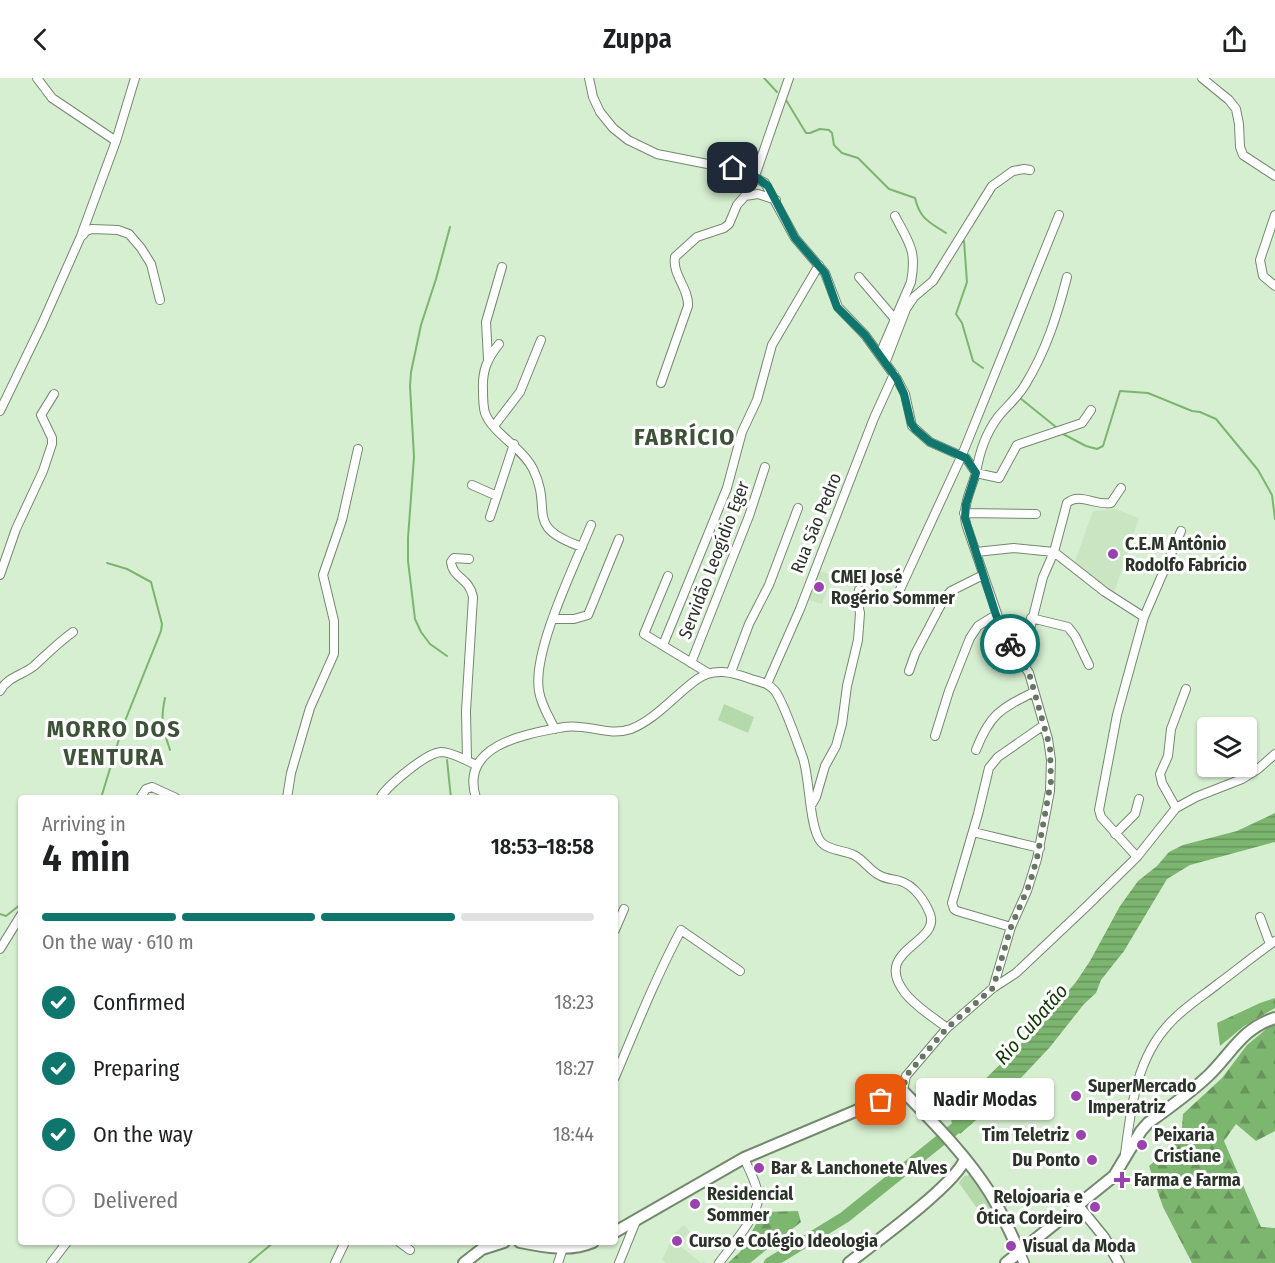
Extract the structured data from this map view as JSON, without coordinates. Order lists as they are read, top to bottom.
{
  "streets": {
    "street": ["Rua São Pedro", "Servidão Leogídio Eger"]
  },
  "districts": ["FABRÍCIO", "MORRO DOS VENTURA"],
  "water": ["Rio Cubatão"],
  "places": {
    "other": [
      "C.E.M Antônio Rodolfo Fabrício",
      "CMEI José Rogério Sommer",
      "SuperMercado Imperatriz",
      "Nadir Modas",
      "Tim Teletriz",
      "Peixaria Cristiane",
      "Du Ponto",
      "Bar & Lanchonete Alves",
      "Residencial Sommer",
      "Relojoaria e Ótica Cordeiro",
      "Curso e Colégio Ideologia",
      "Visual da Moda"
    ],
    "health": ["Farma e Farma"]
  },
  "page": {
    "header": "Zuppa",
    "heading": ["4 min", "Arriving in", "18:53–18:58"],
    "bar": "On the way · 610 m",
    "list": [
      ["Confirmed", "18:23"],
      ["Preparing", "18:27"],
      ["On the way", "18:44"],
      "Delivered"
    ],
    "bubble": "Nadir Modas"
  }
}
